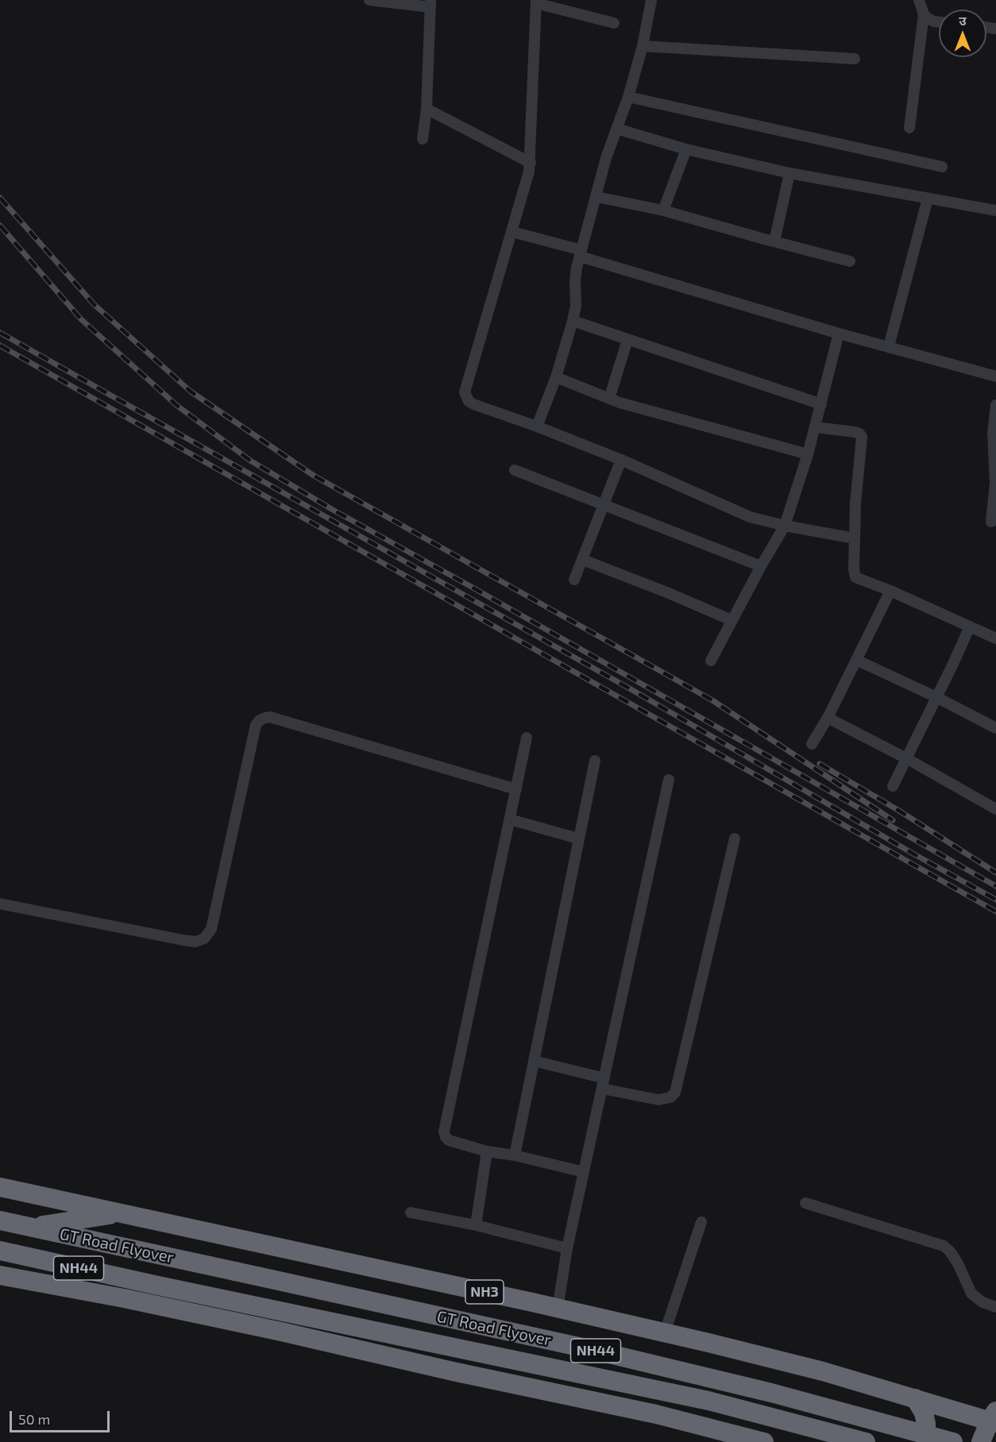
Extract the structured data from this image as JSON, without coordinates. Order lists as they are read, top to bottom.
{
  "streets": {
    "highway": ["GT Road Flyover", "NH44", "NH3"]
  },
  "crossings": [
    ["GT Road Flyover", "NH44"]
  ],
  "scale_bar": "50 m",
  "north": "top"
}
